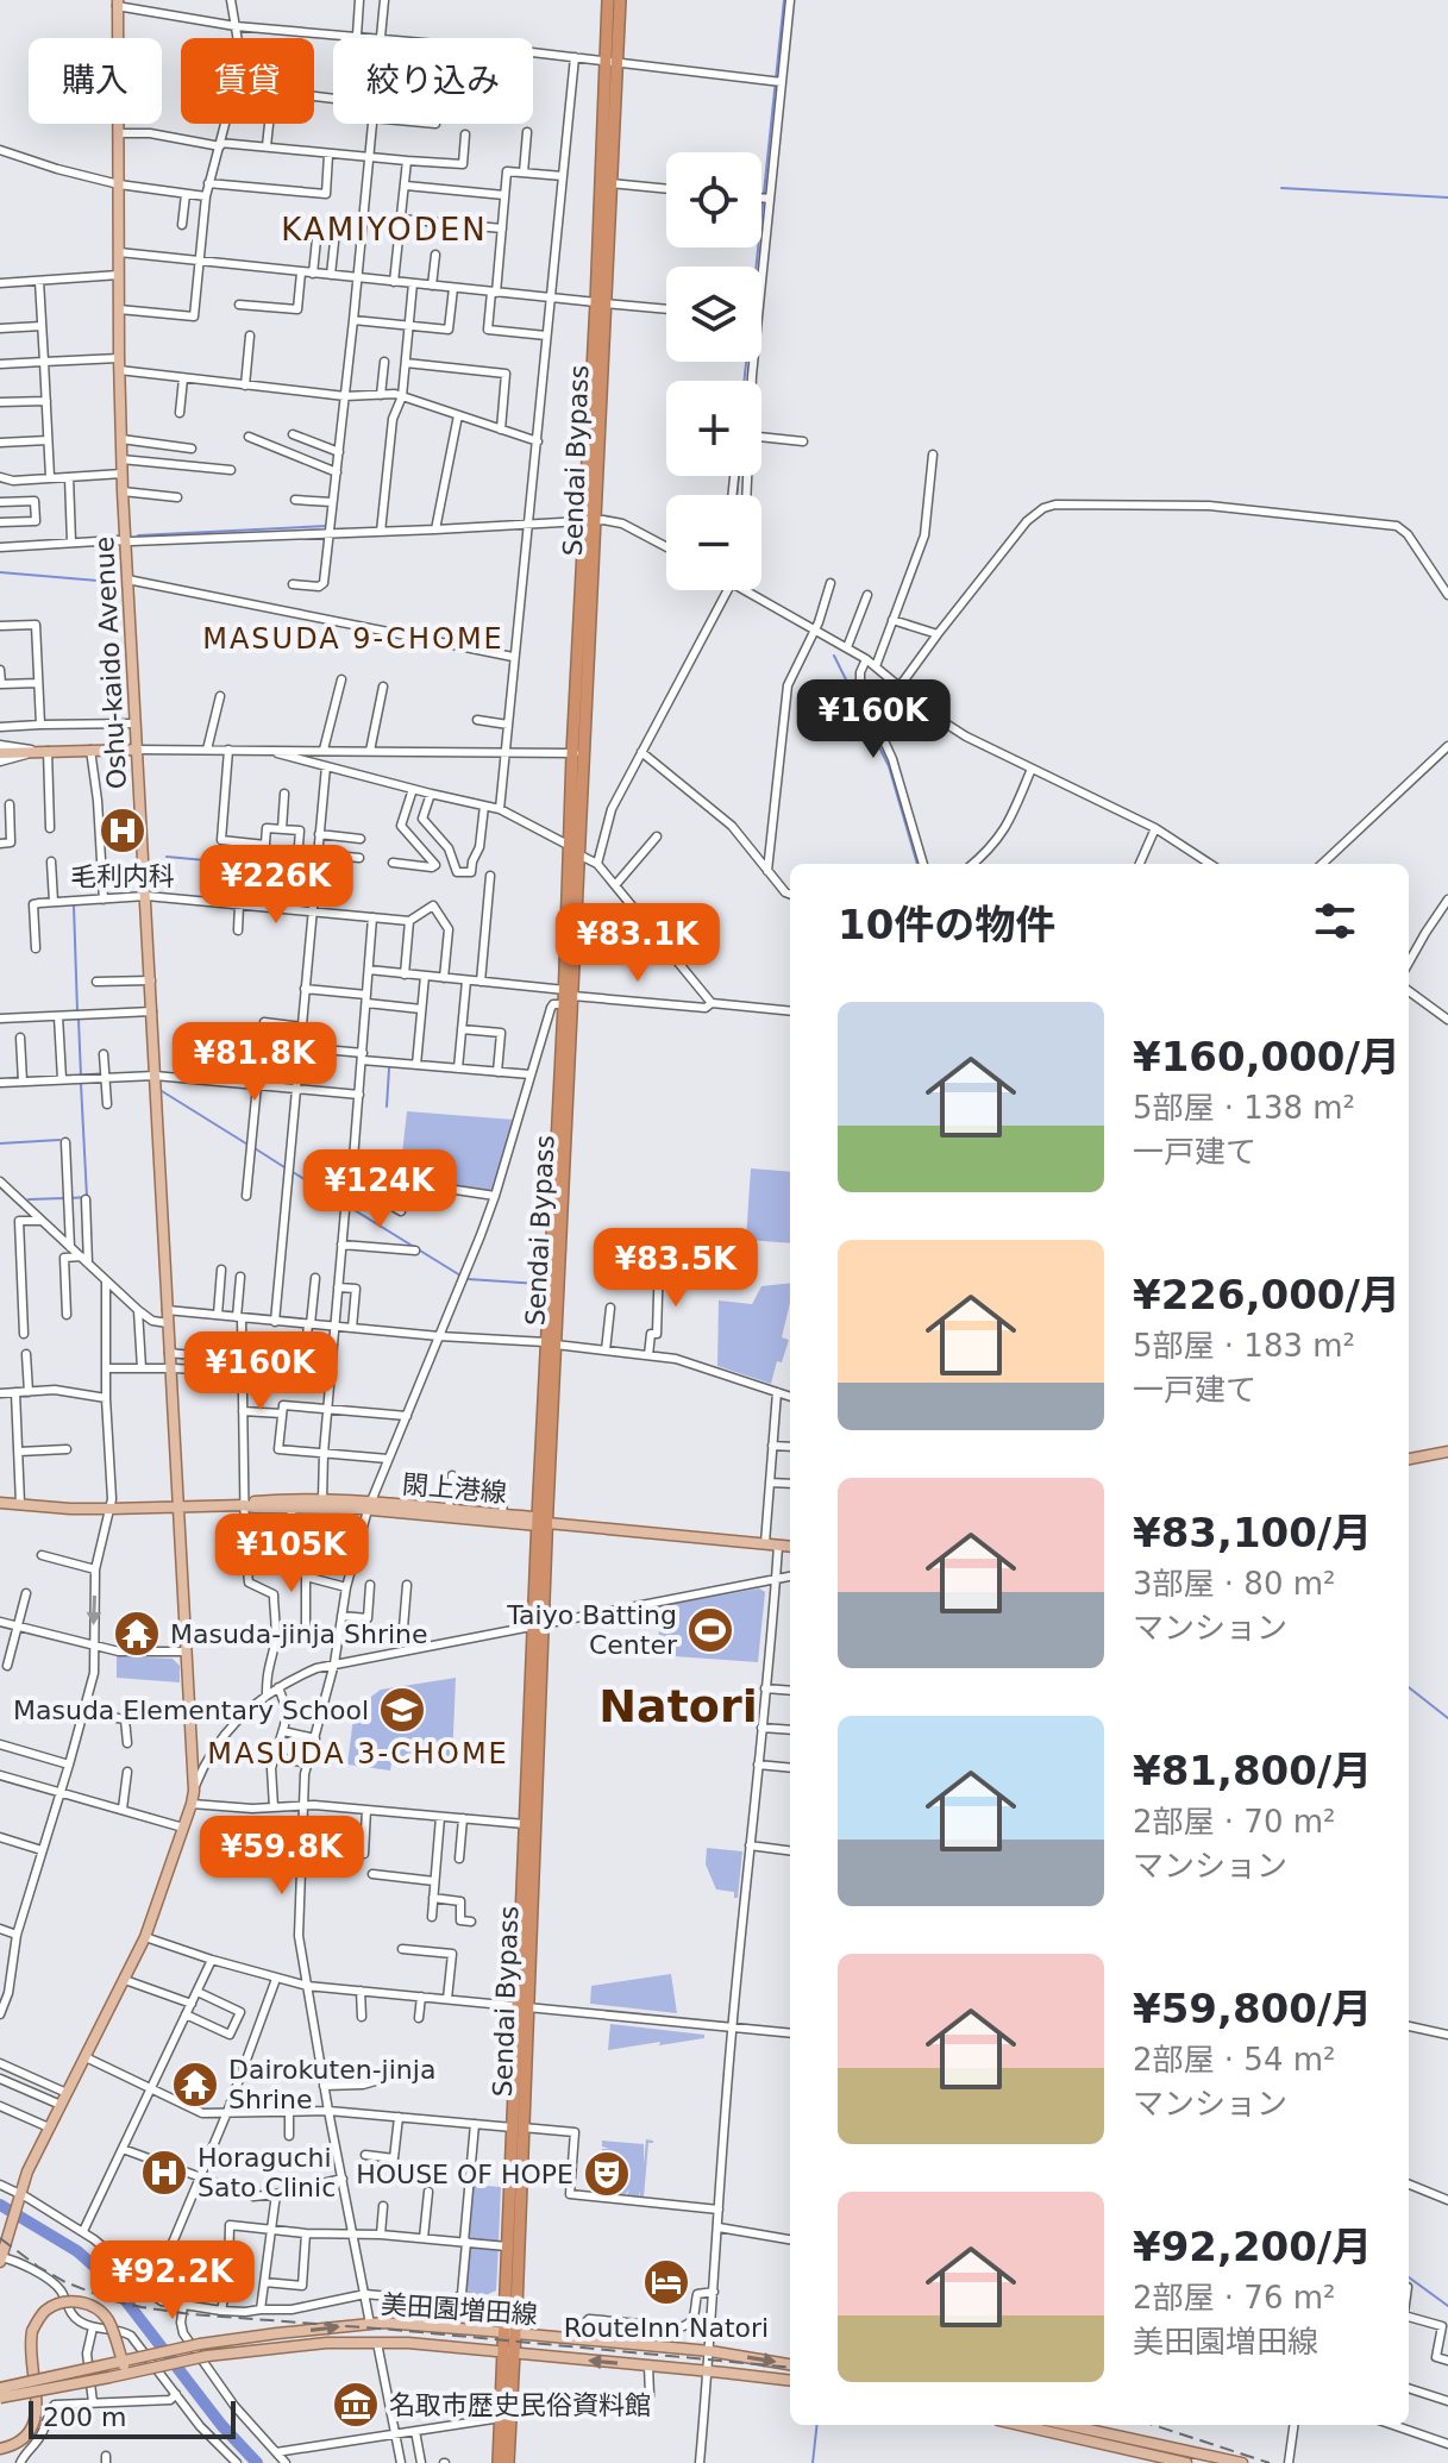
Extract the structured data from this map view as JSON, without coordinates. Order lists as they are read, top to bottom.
{
  "streets": {
    "highway": ["Sendai Bypass"],
    "main road": ["Oshu-kaido Avenue", "閖上港線", "美田園増田線"]
  },
  "crossings": [
    ["Sendai Bypass", "閖上港線"],
    ["Sendai Bypass", "美田園増田線"],
    ["Oshu-kaido Avenue", "閖上港線"]
  ],
  "districts": [
    "KAMIYODEN",
    "MASUDA 9-CHOME",
    "Natori",
    "MASUDA 3-CHOME"
  ],
  "places": {
    "hospital": ["毛利内科", "Horaguchi Sato Clinic"],
    "sports": ["Taiyo Batting Center"],
    "temple": ["Masuda-jinja Shrine", "Dairokuten-jinja Shrine"],
    "school or university": ["Masuda Elementary School"],
    "theatre": ["HOUSE OF HOPE"],
    "hotel": ["RouteInn Natori"],
    "museum": ["名取市歴史民俗資料館"]
  },
  "scale_bar": "200 m",
  "page": {
    "chip": ["購入", "賃貸", "絞り込み"],
    "map_buttons": ["+", "−"],
    "price": [
      "¥160K",
      "¥226K",
      "¥83.1K",
      "¥81.8K",
      "¥124K",
      "¥83.5K",
      "¥160K",
      "¥105K",
      "¥59.8K",
      "¥92.2K"
    ],
    "heading": "10件の物件",
    "list": [
      {
        "name": "¥160,000/月",
        "note": "5部屋 · 138 m² · 一戸建て"
      },
      {
        "name": "¥226,000/月",
        "note": "5部屋 · 183 m² · 一戸建て"
      },
      {
        "name": "¥83,100/月",
        "note": "3部屋 · 80 m² · マンション"
      },
      {
        "name": "¥81,800/月",
        "note": "2部屋 · 70 m² · マンション"
      },
      {
        "name": "¥59,800/月",
        "note": "2部屋 · 54 m² · マンション"
      },
      {
        "name": "¥92,200/月",
        "note": "2部屋 · 76 m² · 美田園増田線"
      }
    ],
    "scale": "200 m"
  }
}
